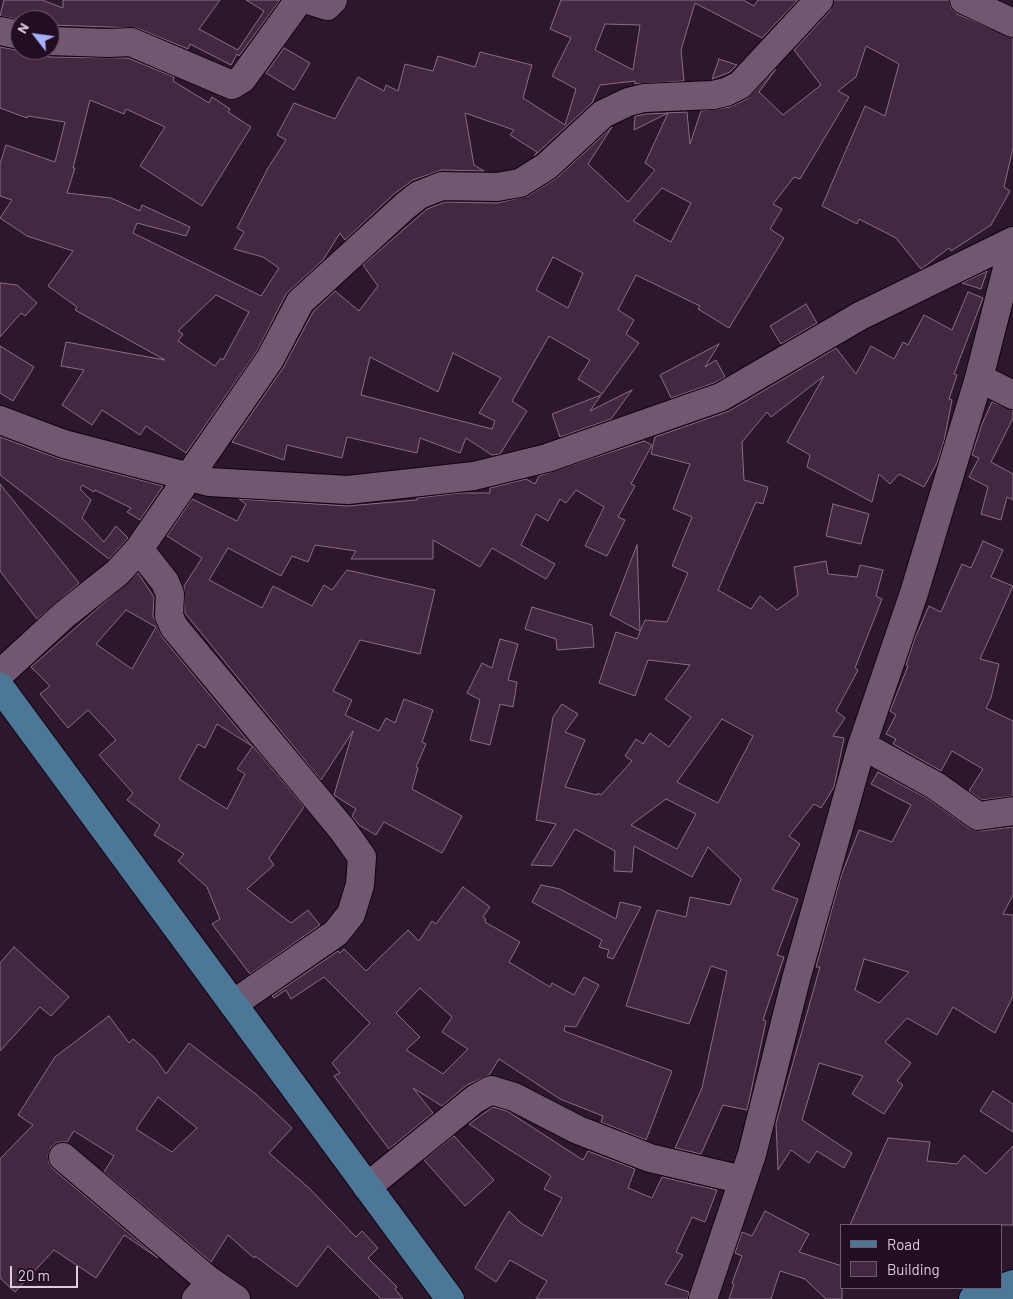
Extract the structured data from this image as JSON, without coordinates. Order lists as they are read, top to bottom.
{
  "legend": ["Road", "Building"],
  "scale_bar": "20 m",
  "north": "top left"
}
